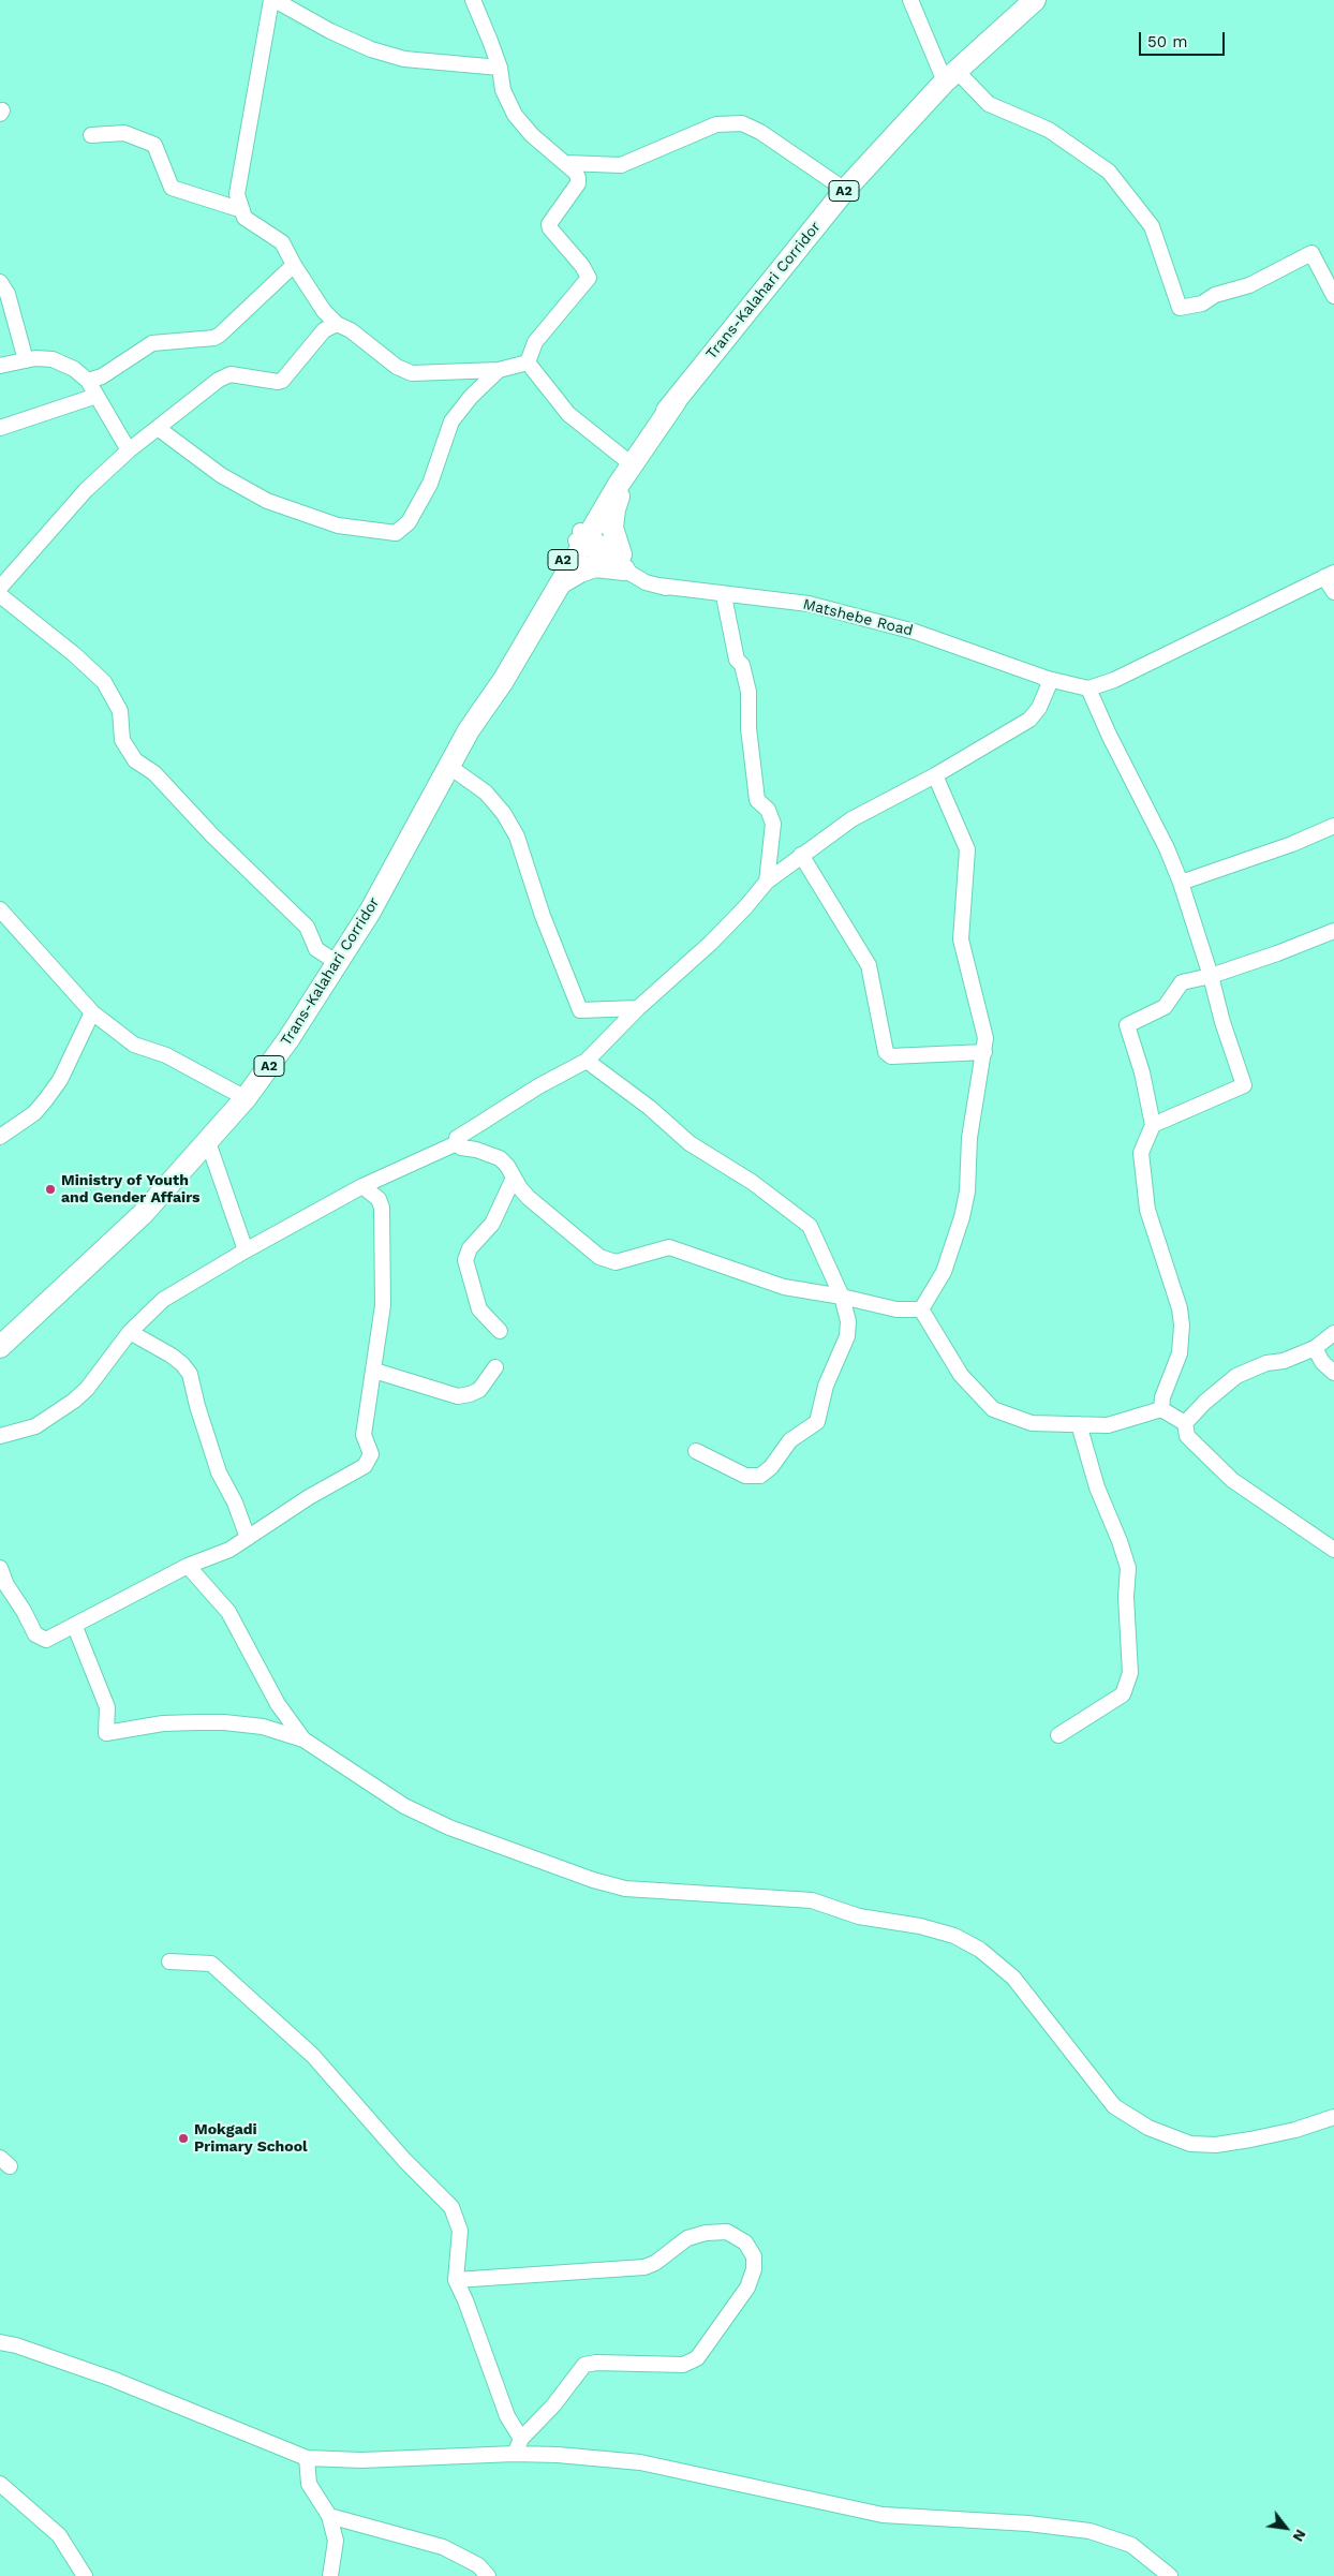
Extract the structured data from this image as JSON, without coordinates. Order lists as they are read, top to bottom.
{
  "streets": {
    "highway": ["A2", "Trans-Kalahari Corridor"],
    "street": ["Matshebe Road"]
  },
  "places": ["Ministry of Youth and Gender Affairs", "Mokgadi Primary School"],
  "scale_bar": "50 m",
  "north": "bottom right"
}
